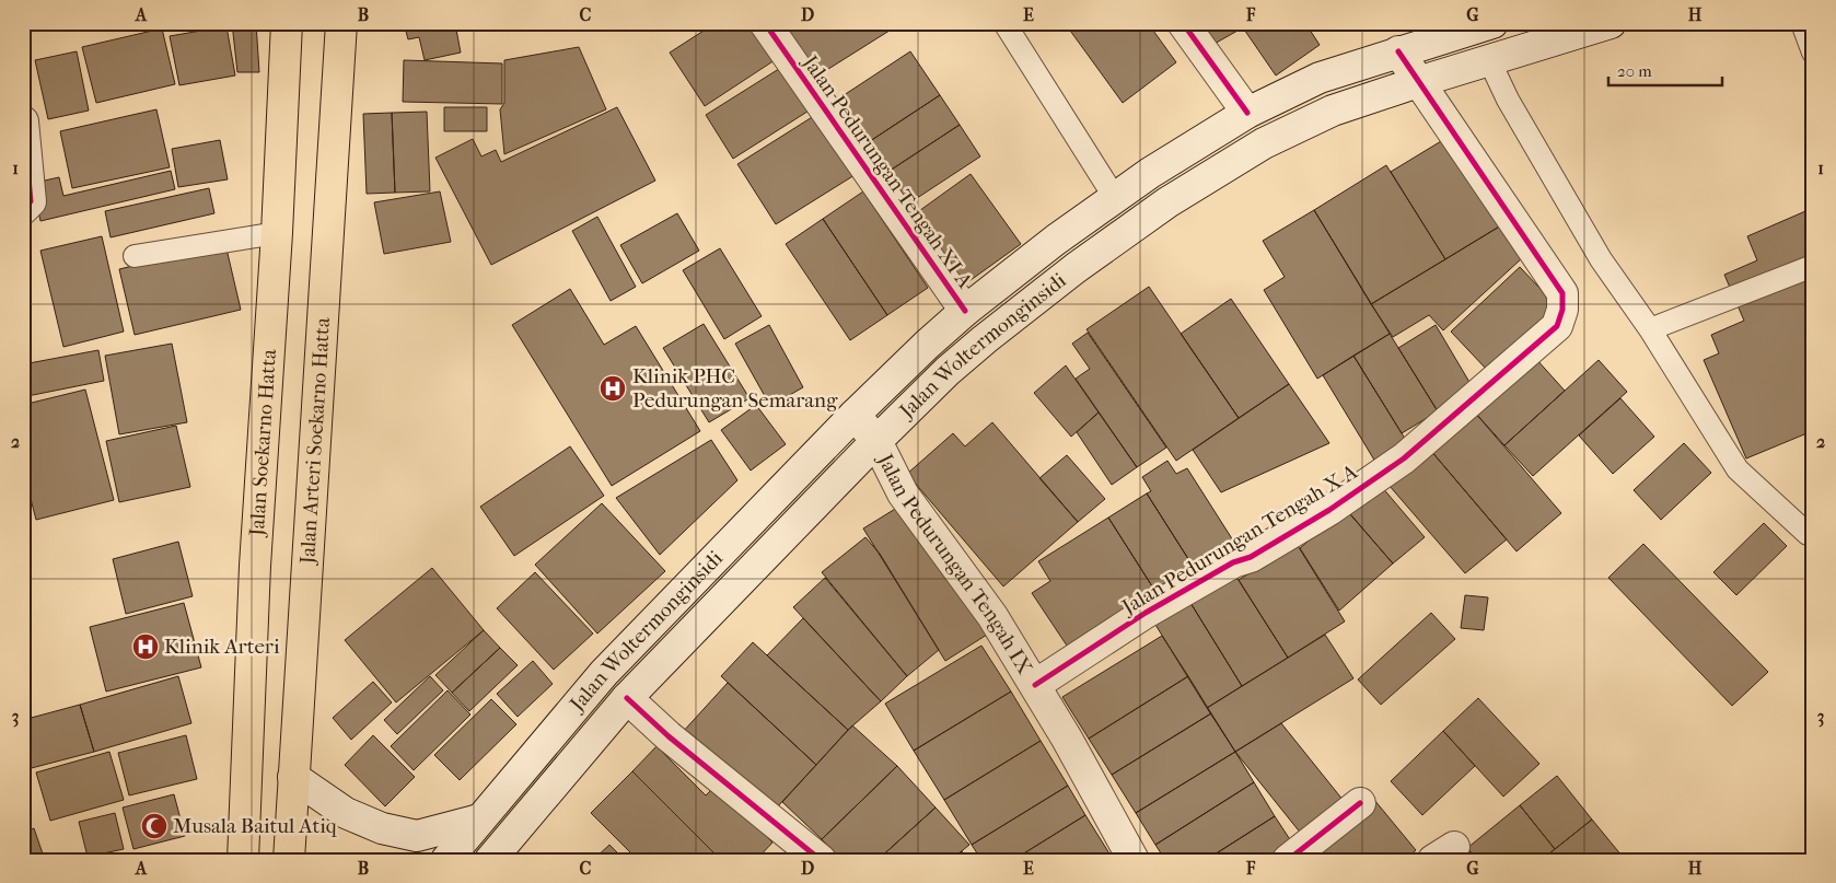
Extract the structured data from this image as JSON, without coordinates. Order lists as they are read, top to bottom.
{
  "streets": {
    "main road": [
      "Jalan Pedurungan Tengah XI A",
      "Jalan Woltermonginsidi",
      "Jalan Soekarno Hatta",
      "Jalan Arteri Soekarno Hatta",
      "Jalan Pedurungan Tengah X A",
      "Jalan Pedurungan Tengah IX"
    ]
  },
  "crossings": [
    ["Jalan Pedurungan Tengah XI A", "Jalan Woltermonginsidi"],
    ["Jalan Woltermonginsidi", "Jalan Pedurungan Tengah X A"],
    ["Jalan Woltermonginsidi", "Jalan Pedurungan Tengah IX"],
    ["Jalan Pedurungan Tengah X A", "Jalan Pedurungan Tengah IX"]
  ],
  "places": {
    "hospital": ["Klinik PHC Pedurungan Semarang", "Klinik Arteri"],
    "mosque": ["Musala Baitul Atiq"]
  },
  "scale_bar": "20 m",
  "grid": {
    "columns": [
      "A",
      "B",
      "C",
      "D",
      "E",
      "F",
      "G",
      "H"
    ],
    "rows": ["1", "2", "3"]
  }
}
